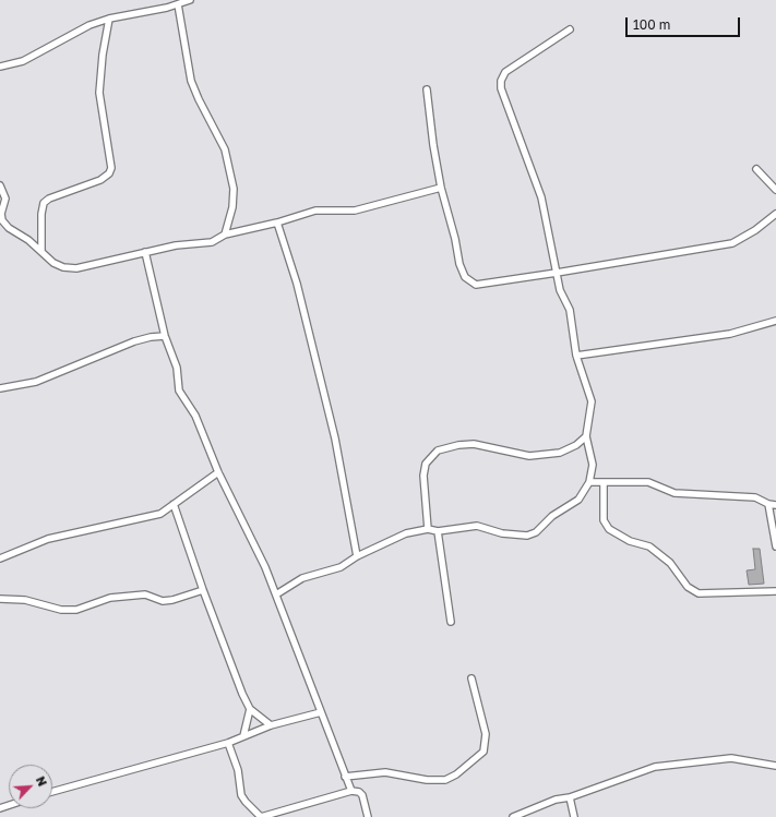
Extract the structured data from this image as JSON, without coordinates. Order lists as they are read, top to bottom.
{
  "scale_bar": "100 m",
  "north": "top right"
}
